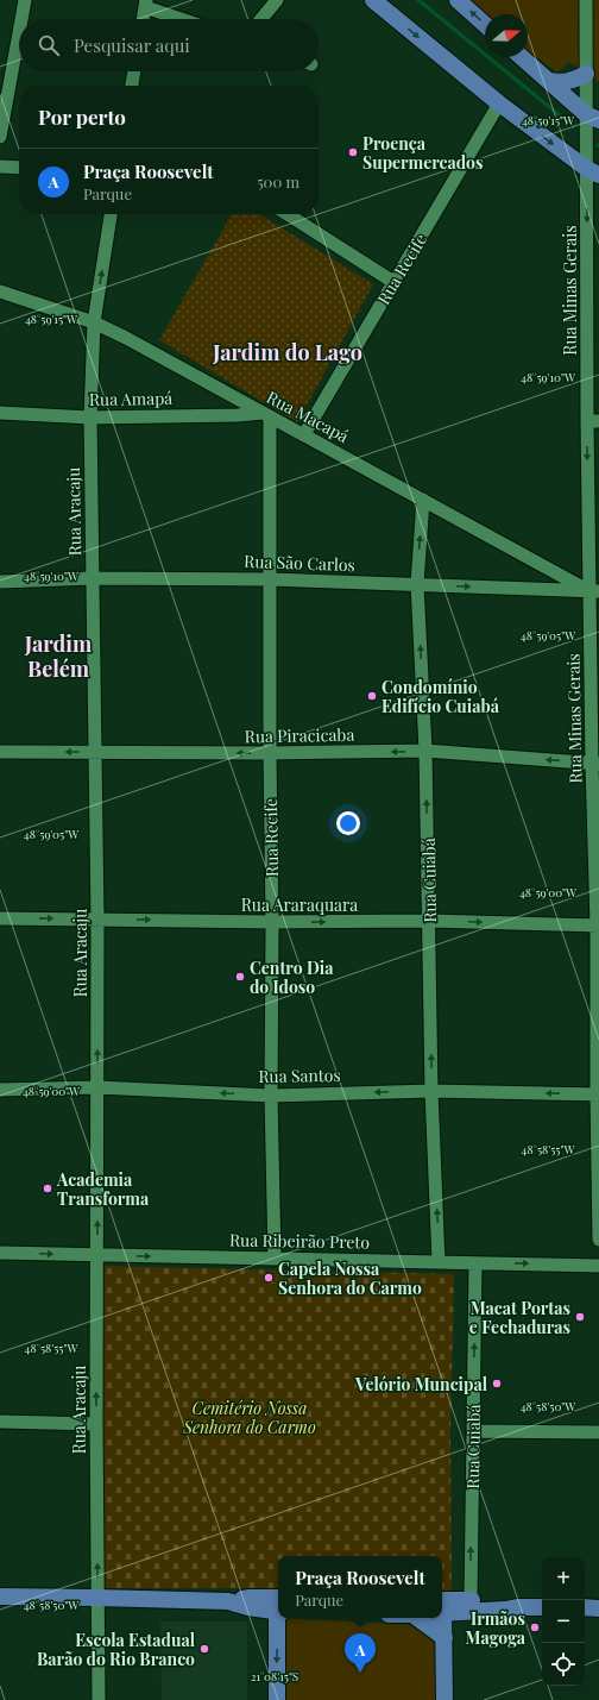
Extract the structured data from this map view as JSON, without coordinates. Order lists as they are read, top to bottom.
{
  "streets": {
    "street": [
      "Rua Recife",
      "Rua Minas Gerais",
      "Rua Amapá",
      "Rua Macapá",
      "Rua Aracaju",
      "Rua São Carlos",
      "Rua Piracicaba",
      "Rua Cuiabá",
      "Rua Araraquara",
      "Rua Santos",
      "Rua Ribeirão Preto"
    ]
  },
  "crossings": [
    ["Rua Recife", "Rua Amapá"],
    ["Rua Recife", "Rua Macapá"],
    ["Rua Recife", "Rua São Carlos"],
    ["Rua Recife", "Rua Piracicaba"],
    ["Rua Recife", "Rua Araraquara"],
    ["Rua Recife", "Rua Santos"],
    ["Rua Recife", "Rua Ribeirão Preto"],
    ["Rua Minas Gerais", "Rua Macapá"],
    ["Rua Minas Gerais", "Rua São Carlos"],
    ["Rua Minas Gerais", "Rua Piracicaba"],
    ["Rua Minas Gerais", "Rua Araraquara"],
    ["Rua Minas Gerais", "Rua Santos"],
    ["Rua Amapá", "Rua Macapá"],
    ["Rua Amapá", "Rua Aracaju"],
    ["Rua Macapá", "Rua Aracaju"],
    ["Rua Macapá", "Rua São Carlos"],
    ["Rua Macapá", "Rua Cuiabá"],
    ["Rua Aracaju", "Rua São Carlos"],
    ["Rua Aracaju", "Rua Piracicaba"],
    ["Rua Aracaju", "Rua Araraquara"],
    ["Rua Aracaju", "Rua Santos"],
    ["Rua Aracaju", "Rua Ribeirão Preto"],
    ["Rua São Carlos", "Rua Cuiabá"],
    ["Rua Piracicaba", "Rua Cuiabá"],
    ["Rua Cuiabá", "Rua Araraquara"],
    ["Rua Cuiabá", "Rua Santos"],
    ["Rua Cuiabá", "Rua Ribeirão Preto"]
  ],
  "one_way": [
    "Rua Aracaju",
    "Rua Piracicaba",
    "Rua Cuiabá",
    "Rua Araraquara",
    "Rua Santos",
    "Rua Ribeirão Preto"
  ],
  "districts": ["Jardim do Lago", "Jardim Belém"],
  "parks": ["Cemitério Nossa Senhora do Carmo"],
  "places": [
    "Proença Supermercados",
    "Condomínio Edifício Cuiabá",
    "Centro Dia do Idoso",
    "Academia Transforma",
    "Capela Nossa Senhora do Carmo",
    "Macat Portas e Fechaduras",
    "Velório Muncipal",
    "Irmãos Magoga",
    "Escola Estadual Barão do Rio Branco"
  ],
  "north": "right",
  "page": {
    "search": "Pesquisar aqui",
    "heading": "Por perto",
    "list": [
      {
        "mark": "A",
        "name": "Praça Roosevelt",
        "note": "Parque",
        "value": "500 m"
      }
    ],
    "popup": ["Praça Roosevelt", "Parque"],
    "map_buttons": ["+", "−"],
    "pins": "A"
  },
  "coordinates": [
    "48°59'15\"W",
    "48°59'10\"W",
    "48°59'05\"W",
    "48°59'00\"W",
    "48°58'55\"W",
    "48°58'50\"W",
    "21°08'15\"S"
  ]
}
